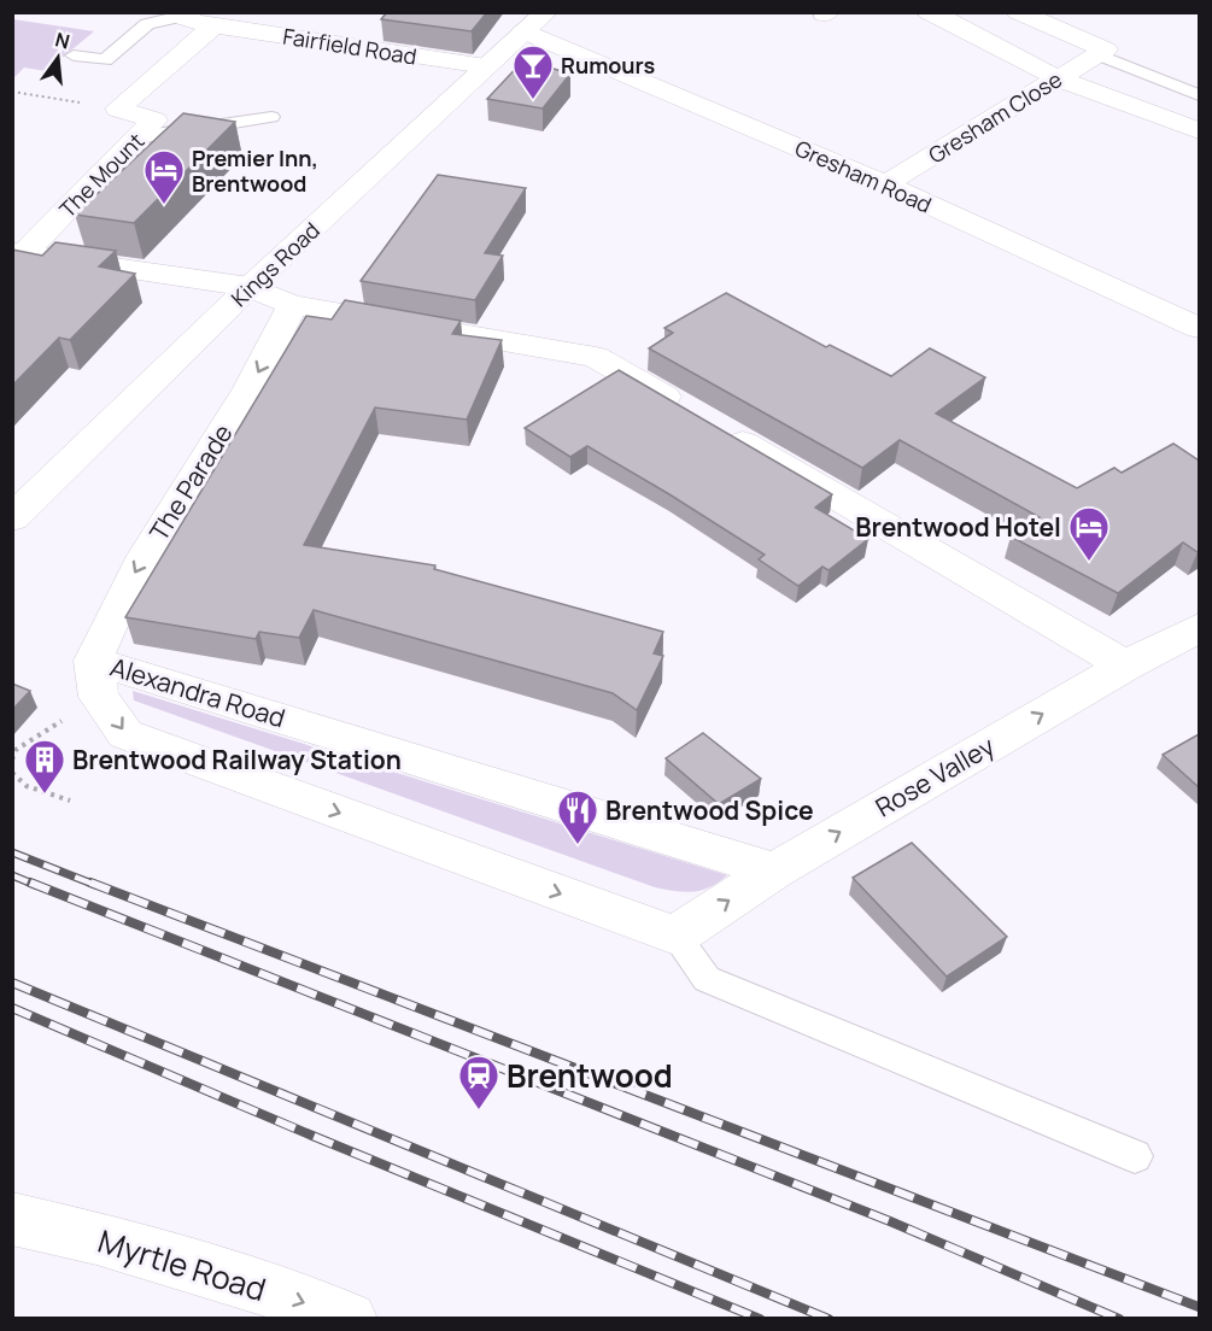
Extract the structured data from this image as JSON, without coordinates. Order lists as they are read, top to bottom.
{
  "streets": {
    "street": [
      "Fairfield Road",
      "Gresham Close",
      "The Mount",
      "Gresham Road",
      "Kings Road",
      "The Parade",
      "Alexandra Road",
      "Rose Valley",
      "Myrtle Road"
    ]
  },
  "crossings": [
    ["Fairfield Road", "The Mount"],
    ["Fairfield Road", "Kings Road"],
    ["Gresham Close", "Gresham Road"],
    ["Gresham Road", "Kings Road"],
    ["The Parade", "Alexandra Road"],
    ["Alexandra Road", "Rose Valley"]
  ],
  "one_way": ["The Parade", "Rose Valley", "Myrtle Road"],
  "places": {
    "bar": ["Rumours"],
    "hotel": ["Premier Inn, Brentwood", "Brentwood Hotel"],
    "building": ["Brentwood Railway Station"],
    "restaurant": ["Brentwood Spice"],
    "station": ["Brentwood"]
  },
  "north": "top"
}
